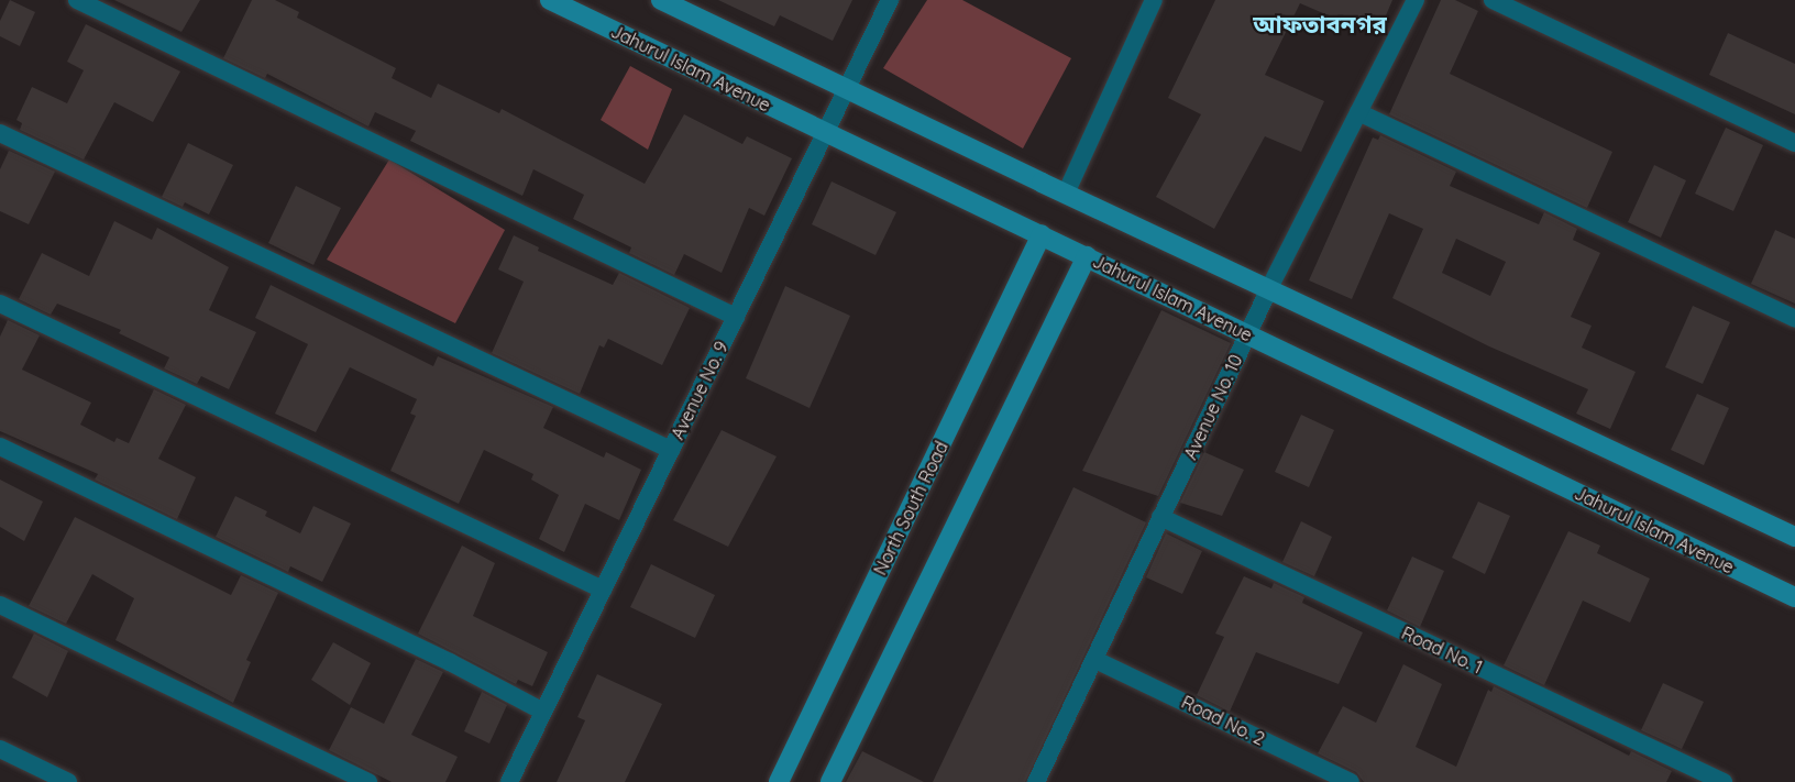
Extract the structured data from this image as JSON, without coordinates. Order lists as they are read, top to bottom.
{
  "streets": {
    "street": [
      "Jahurul Islam Avenue",
      "Avenue No. 9",
      "Avenue No. 10",
      "North South Road",
      "Road No. 1",
      "Road No. 2"
    ]
  },
  "crossings": [
    ["Jahurul Islam Avenue", "Avenue No. 9"],
    ["Jahurul Islam Avenue", "Avenue No. 10"],
    ["Jahurul Islam Avenue", "North South Road"],
    ["Avenue No. 10", "Road No. 1"],
    ["Avenue No. 10", "Road No. 2"]
  ],
  "districts": ["আফতাবনগর"]
}
